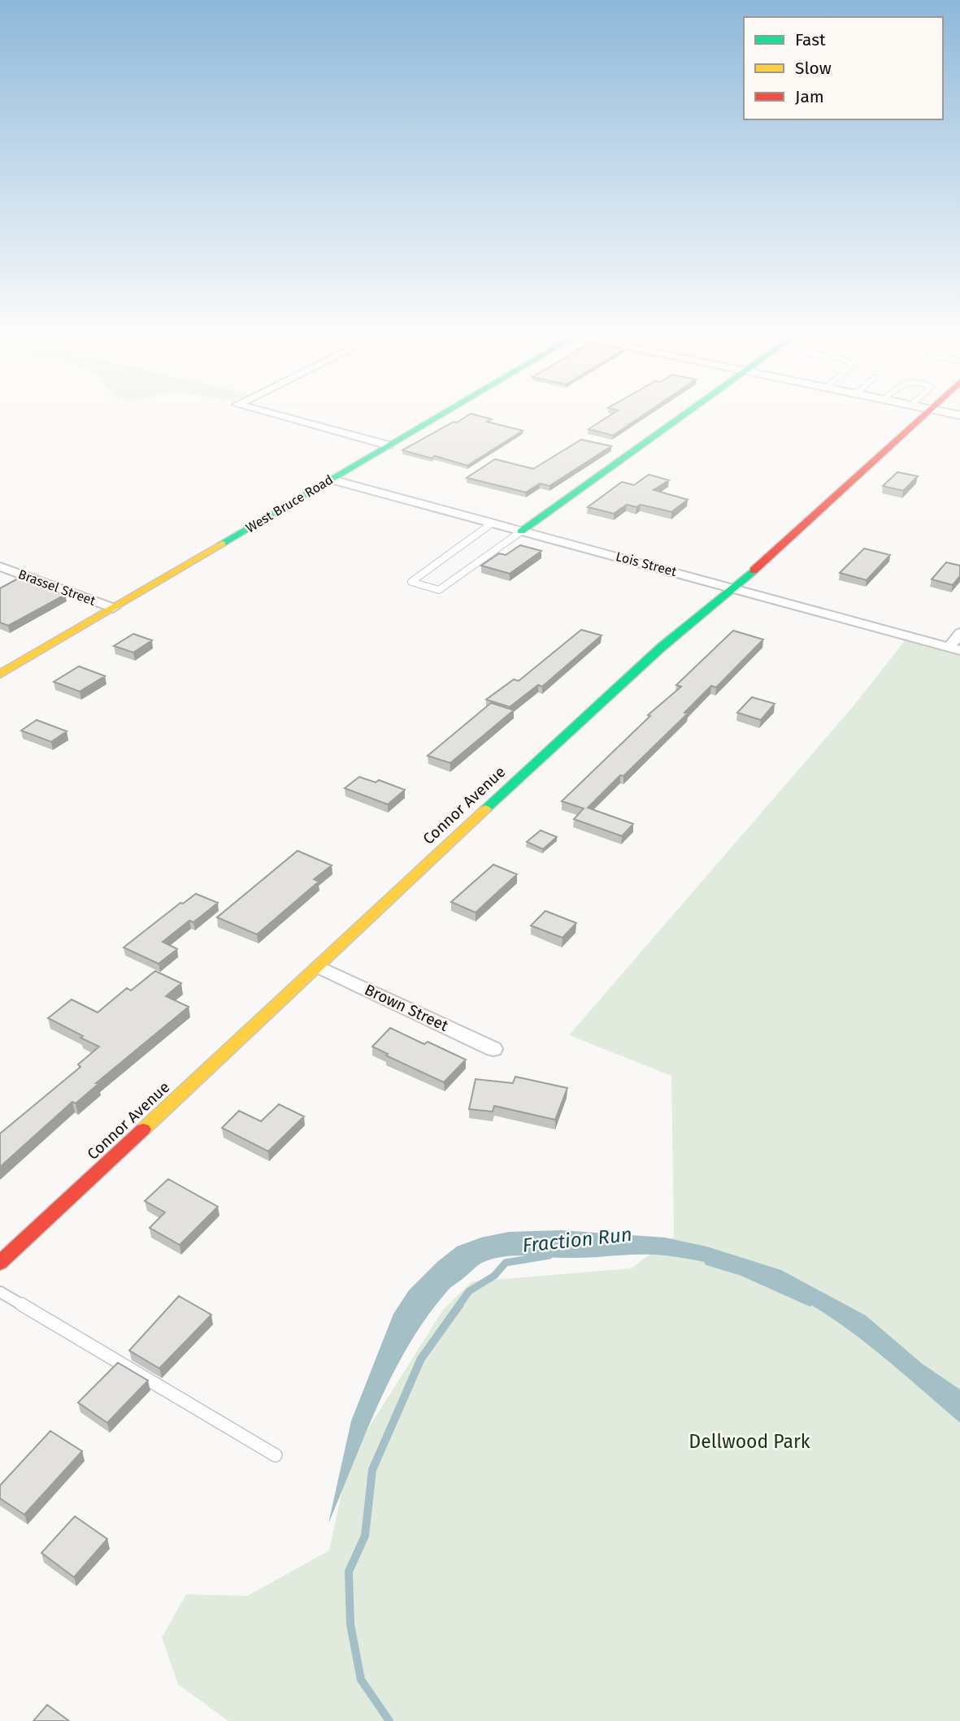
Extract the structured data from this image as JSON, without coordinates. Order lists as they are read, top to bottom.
{
  "streets": {
    "street": [
      "West Bruce Road",
      "Lois Street",
      "Brassel Street",
      "Connor Avenue",
      "Brown Street"
    ]
  },
  "crossings": [
    ["West Bruce Road", "Lois Street"],
    ["West Bruce Road", "Brassel Street"],
    ["Lois Street", "Connor Avenue"],
    ["Connor Avenue", "Brown Street"]
  ],
  "water": ["Fraction Run"],
  "parks": ["Dellwood Park"],
  "legend": ["Fast", "Slow", "Jam"]
}
